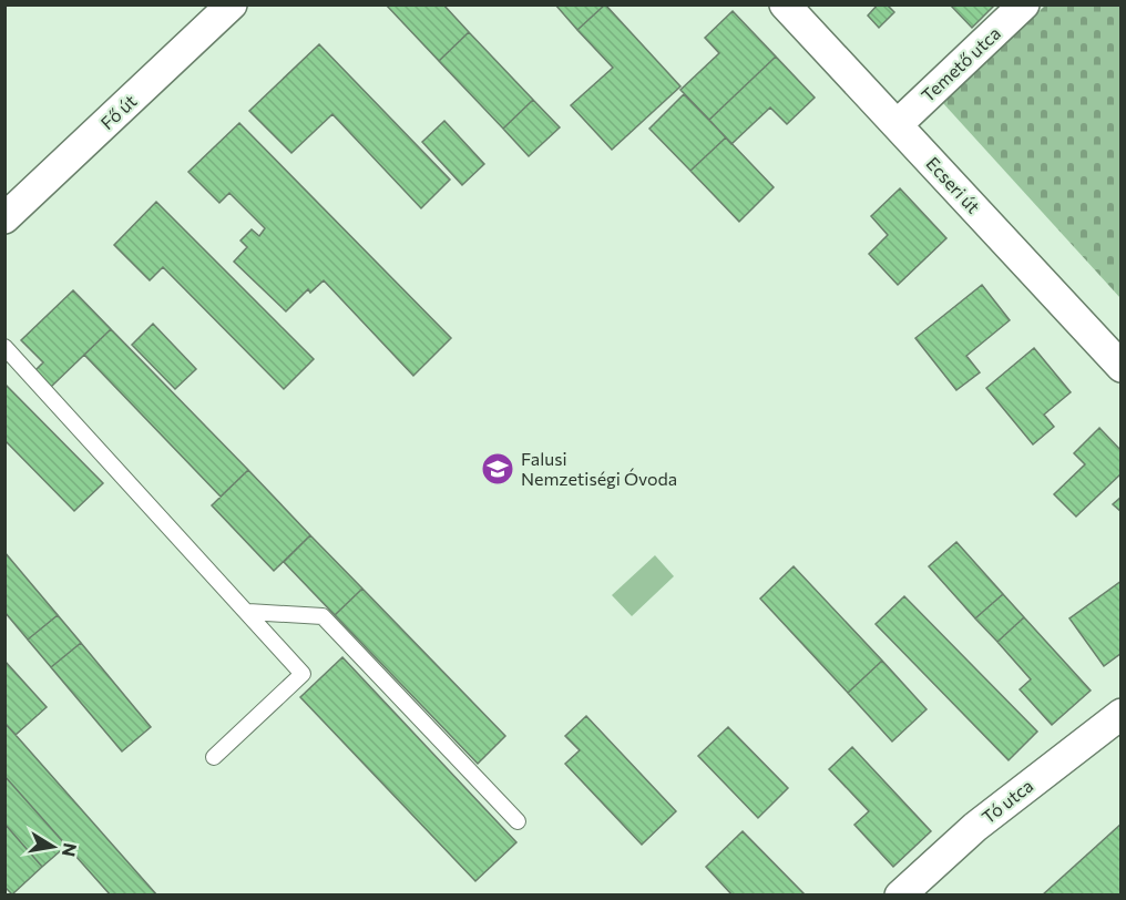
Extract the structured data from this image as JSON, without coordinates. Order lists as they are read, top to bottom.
{
  "streets": {
    "street": [
      "Temető utca",
      "Fő út",
      "Ecseri út",
      "Tó utca"
    ]
  },
  "crossings": [
    ["Temető utca", "Ecseri út"]
  ],
  "places": {
    "school or university": ["Falusi Nemzetiségi Óvoda"]
  },
  "north": "right"
}
